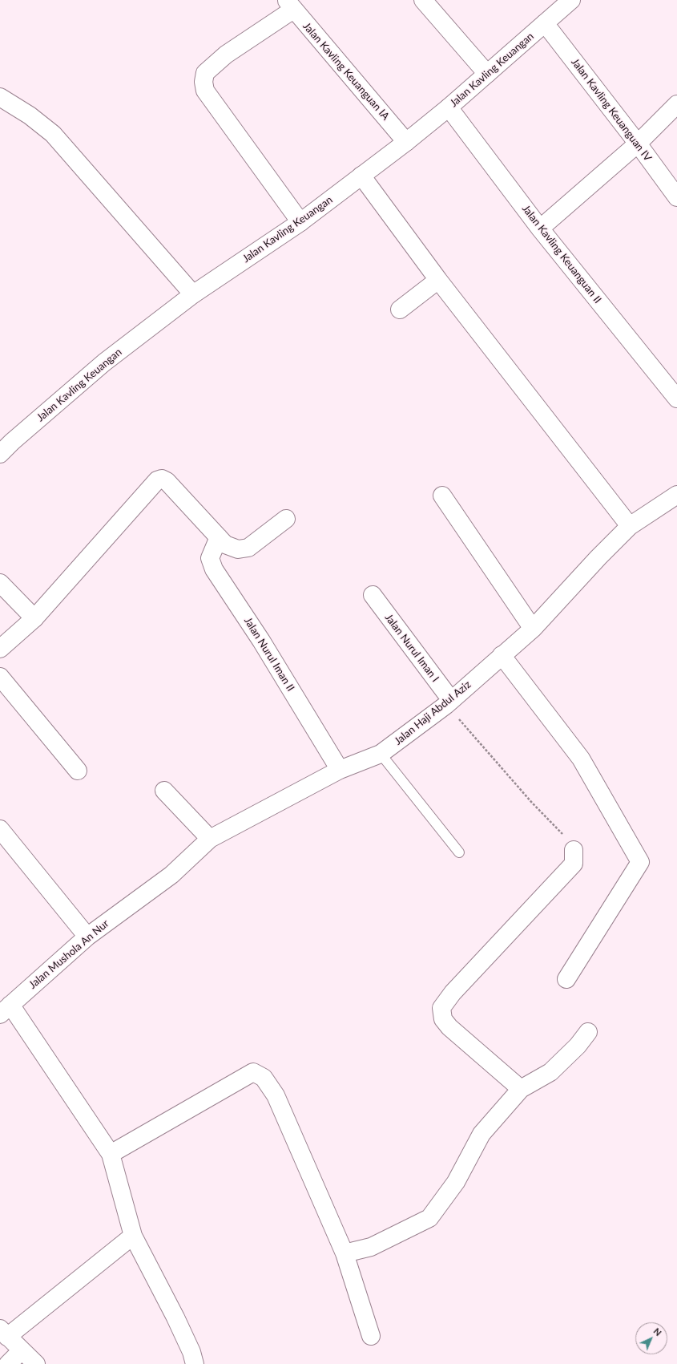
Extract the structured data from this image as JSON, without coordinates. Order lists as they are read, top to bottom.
{
  "streets": {
    "street": [
      "Jalan Kavling Keuangan",
      "Jalan Kavling Keuanguan IA",
      "Jalan Kavling Keuanguan IV",
      "Jalan Kavling Keuanguan II",
      "Jalan Nurul Iman I",
      "Jalan Nurul Iman II",
      "Jalan Haji Abdul Aziz",
      "Jalan Mushola An Nur"
    ]
  },
  "crossings": [
    ["Jalan Kavling Keuangan", "Jalan Kavling Keuanguan IA"],
    ["Jalan Kavling Keuangan", "Jalan Kavling Keuanguan IV"],
    ["Jalan Kavling Keuangan", "Jalan Kavling Keuanguan II"],
    ["Jalan Nurul Iman I", "Jalan Haji Abdul Aziz"],
    ["Jalan Nurul Iman II", "Jalan Haji Abdul Aziz"],
    ["Jalan Haji Abdul Aziz", "Jalan Mushola An Nur"]
  ],
  "north": "top right"
}
